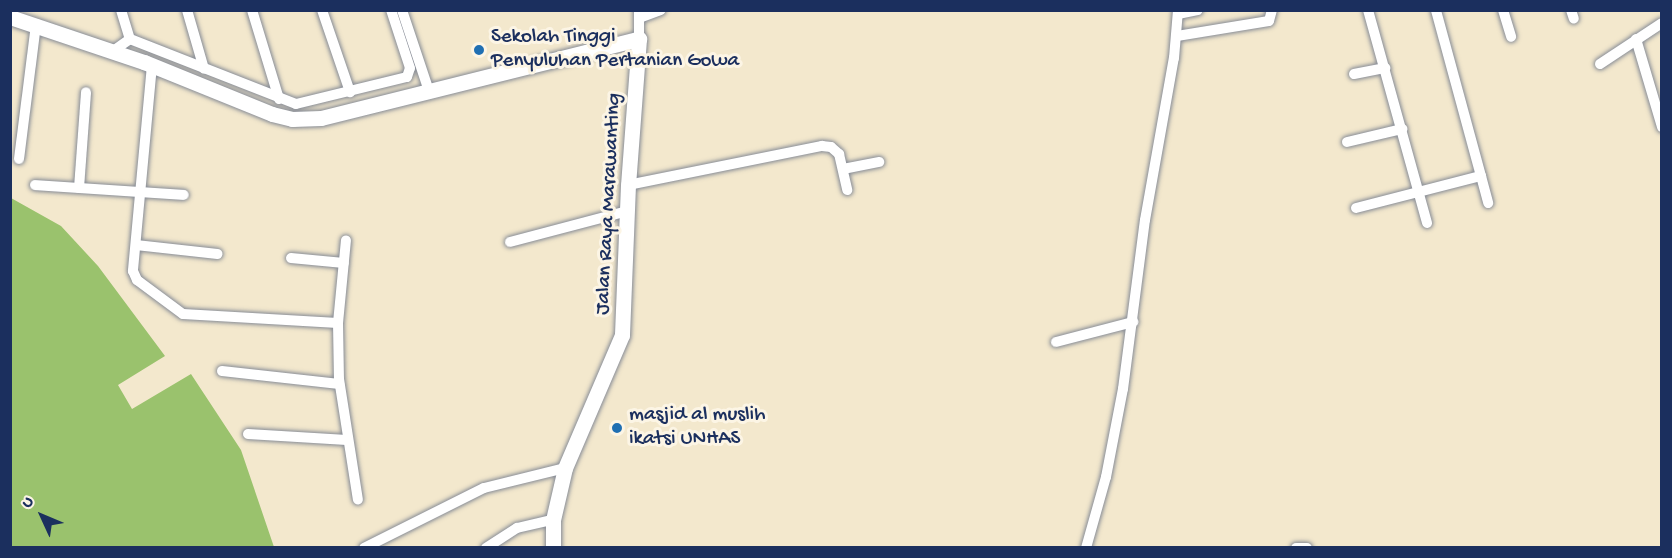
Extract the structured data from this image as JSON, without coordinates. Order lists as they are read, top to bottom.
{
  "streets": {
    "street": ["Jalan Raya Marawanting"]
  },
  "places": ["Sekolah Tinggi Penyuluhan Pertanian Gowa", "masjid al muslih ikatsi UNHAS"],
  "north": "top left"
}
